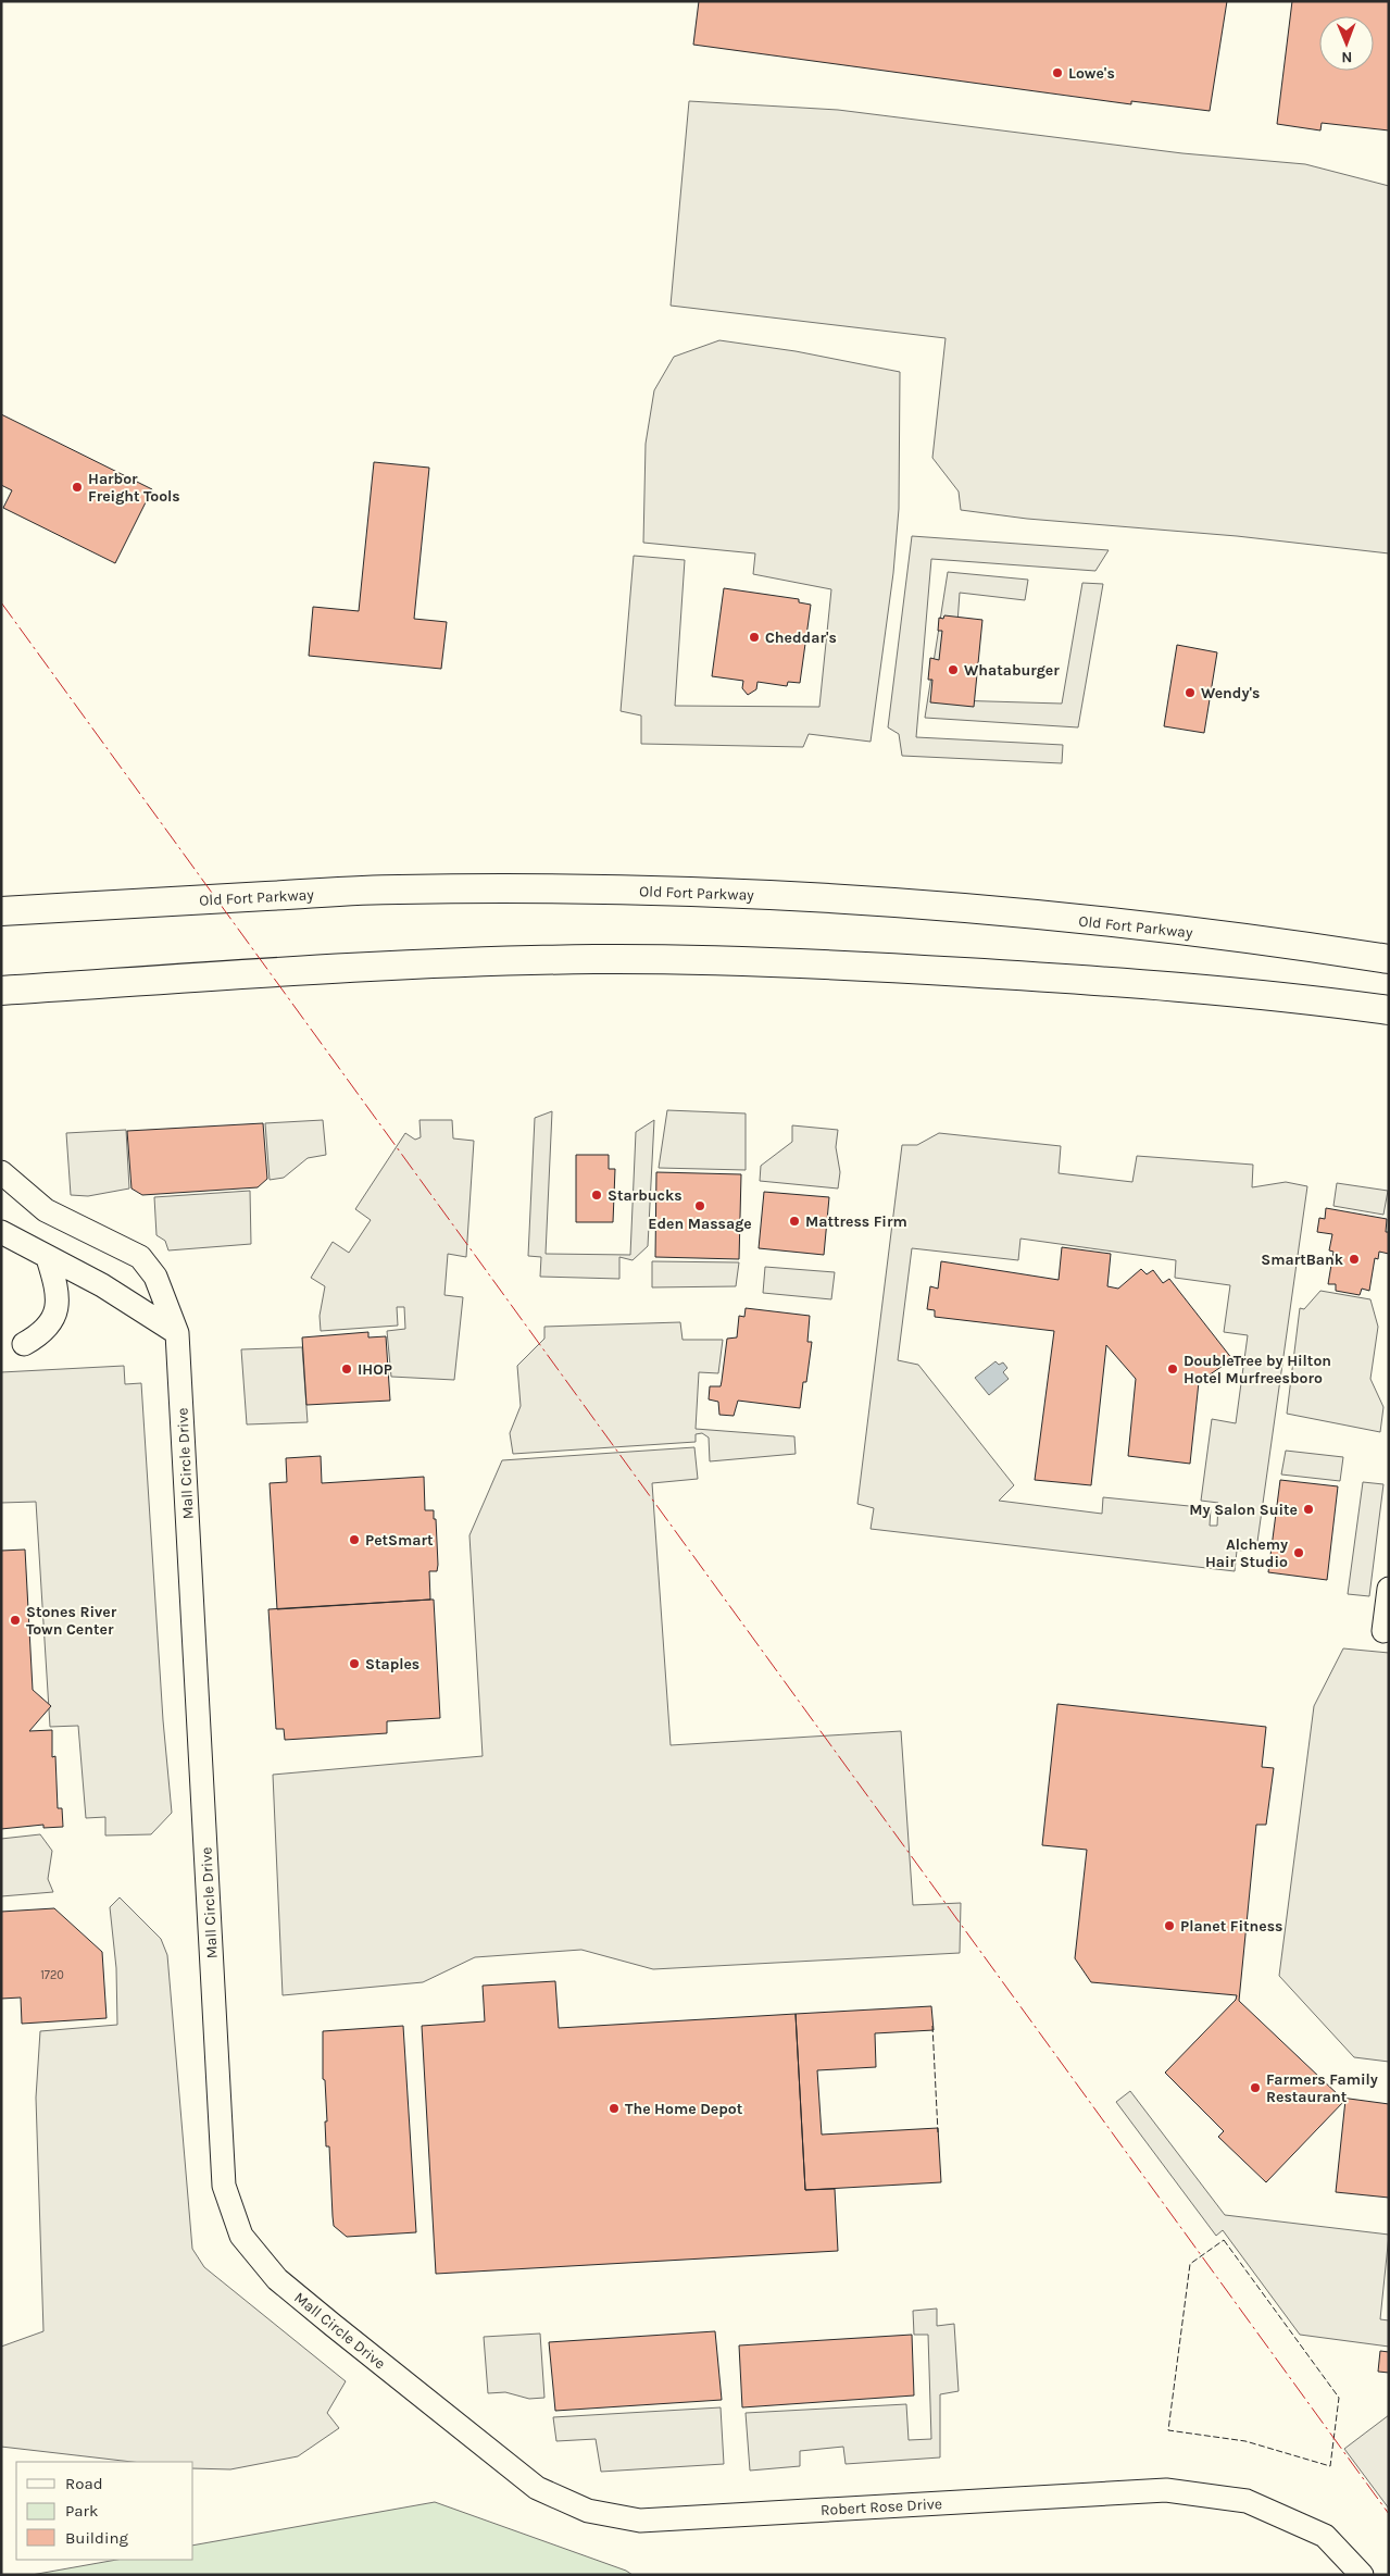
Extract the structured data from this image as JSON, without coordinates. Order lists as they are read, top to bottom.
{
  "streets": {
    "main road": ["Old Fort Parkway"],
    "street": ["Mall Circle Drive", "Robert Rose Drive"]
  },
  "crossings": [
    ["Mall Circle Drive", "Robert Rose Drive"]
  ],
  "places": [
    "Lowe's",
    "Harbor Freight Tools",
    "Cheddar's",
    "Whataburger",
    "Wendy's",
    "Starbucks",
    "Eden Massage",
    "Mattress Firm",
    "SmartBank",
    "IHOP",
    "DoubleTree by Hilton Hotel Murfreesboro",
    "My Salon Suite",
    "PetSmart",
    "Alchemy Hair Studio",
    "Stones River Town Center",
    "Staples",
    "Planet Fitness",
    "Farmers Family Restaurant",
    "The Home Depot"
  ],
  "house_numbers": ["1720"],
  "legend": ["Road", "Park", "Building"],
  "north": "bottom"
}
